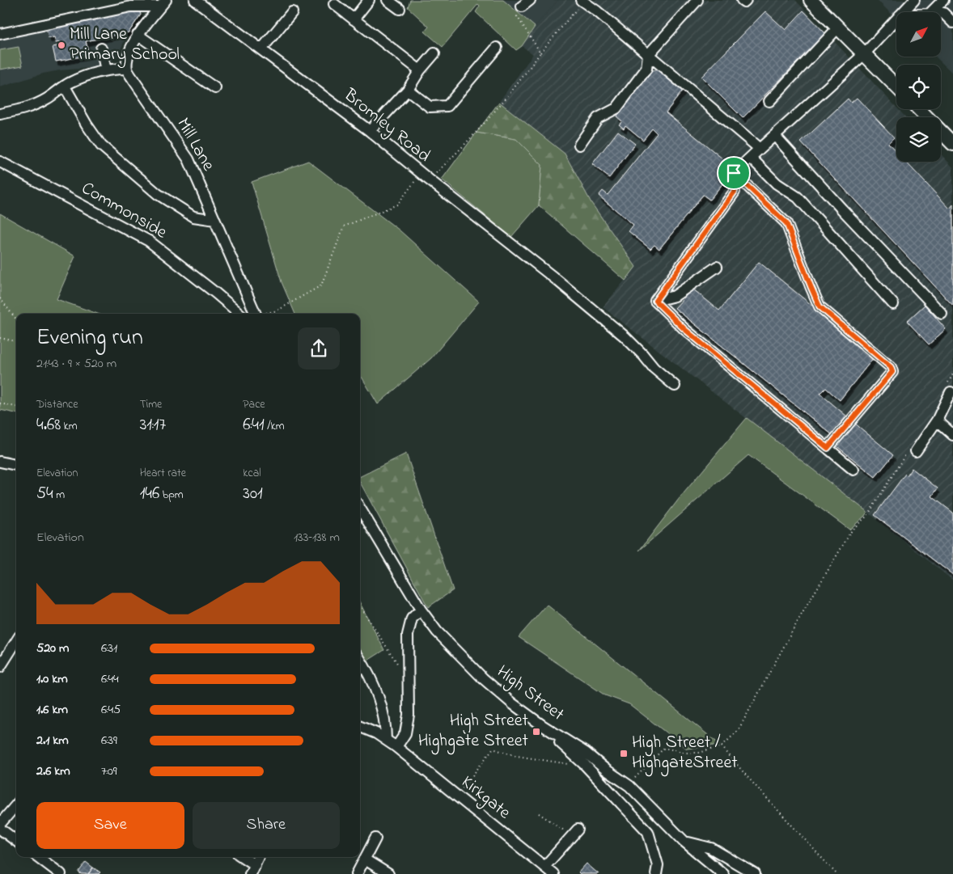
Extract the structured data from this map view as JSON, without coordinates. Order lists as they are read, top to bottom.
{
  "streets": {
    "street": [
      "Bromley Road",
      "Mill Lane",
      "Commonside",
      "High Street",
      "Kirkgate"
    ]
  },
  "places": {
    "other": ["Mill Lane Primary School"],
    "transit": ["High Street Highgate Street", "High Street / HighgateStreet"]
  },
  "north": "top right",
  "page": {
    "heading": ["Evening run", "21:43 · 9 × 520 m"],
    "stats": [
      ["Distance", "4.68 km"],
      ["Time", "31:17"],
      ["Pace", "6:41 /km"],
      ["Elevation", "54 m"],
      ["Heart rate", "146 bpm"],
      ["kcal", "301"]
    ],
    "chart": ["Elevation", "133–138 m"],
    "list": [
      {
        "name": "520 m",
        "note": "6:31"
      },
      {
        "name": "1.0 km",
        "note": "6:44"
      },
      {
        "name": "1.6 km",
        "note": "6:45"
      },
      {
        "name": "2.1 km",
        "note": "6:39"
      },
      {
        "name": "2.6 km",
        "note": "7:09"
      }
    ],
    "buttons": ["Save", "Share"]
  }
}
